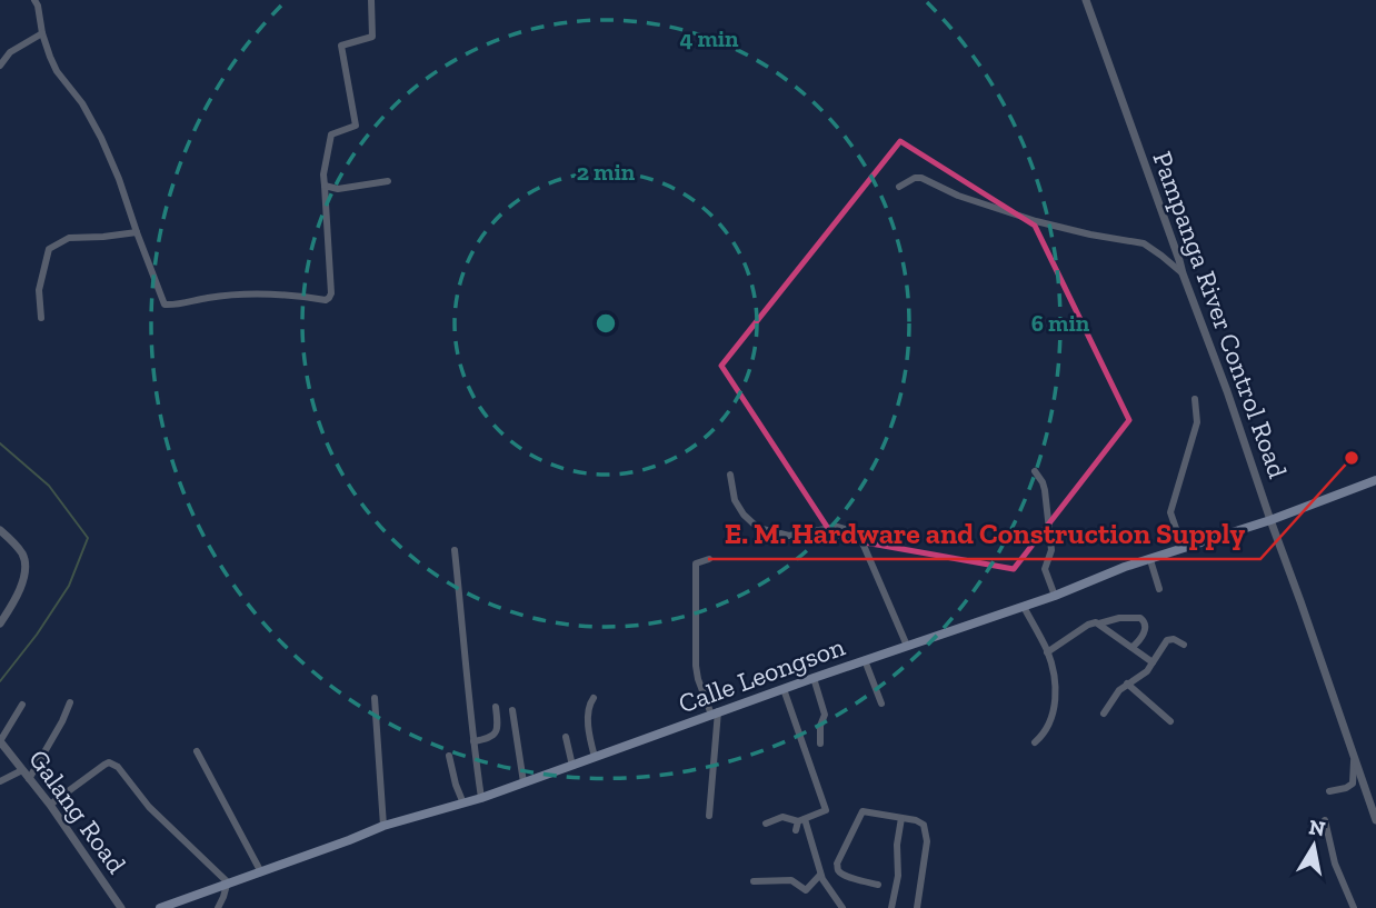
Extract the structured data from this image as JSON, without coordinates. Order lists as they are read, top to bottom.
{
  "streets": {
    "main road": ["Calle Leongson"],
    "street": ["Pampanga River Control Road", "Galang Road"]
  },
  "crossings": [
    ["Pampanga River Control Road", "Calle Leongson"]
  ],
  "places": ["E. M. Hardware and Construction Supply"],
  "north": "top",
  "rings": ["4 min", "2 min", "6 min"]
}
